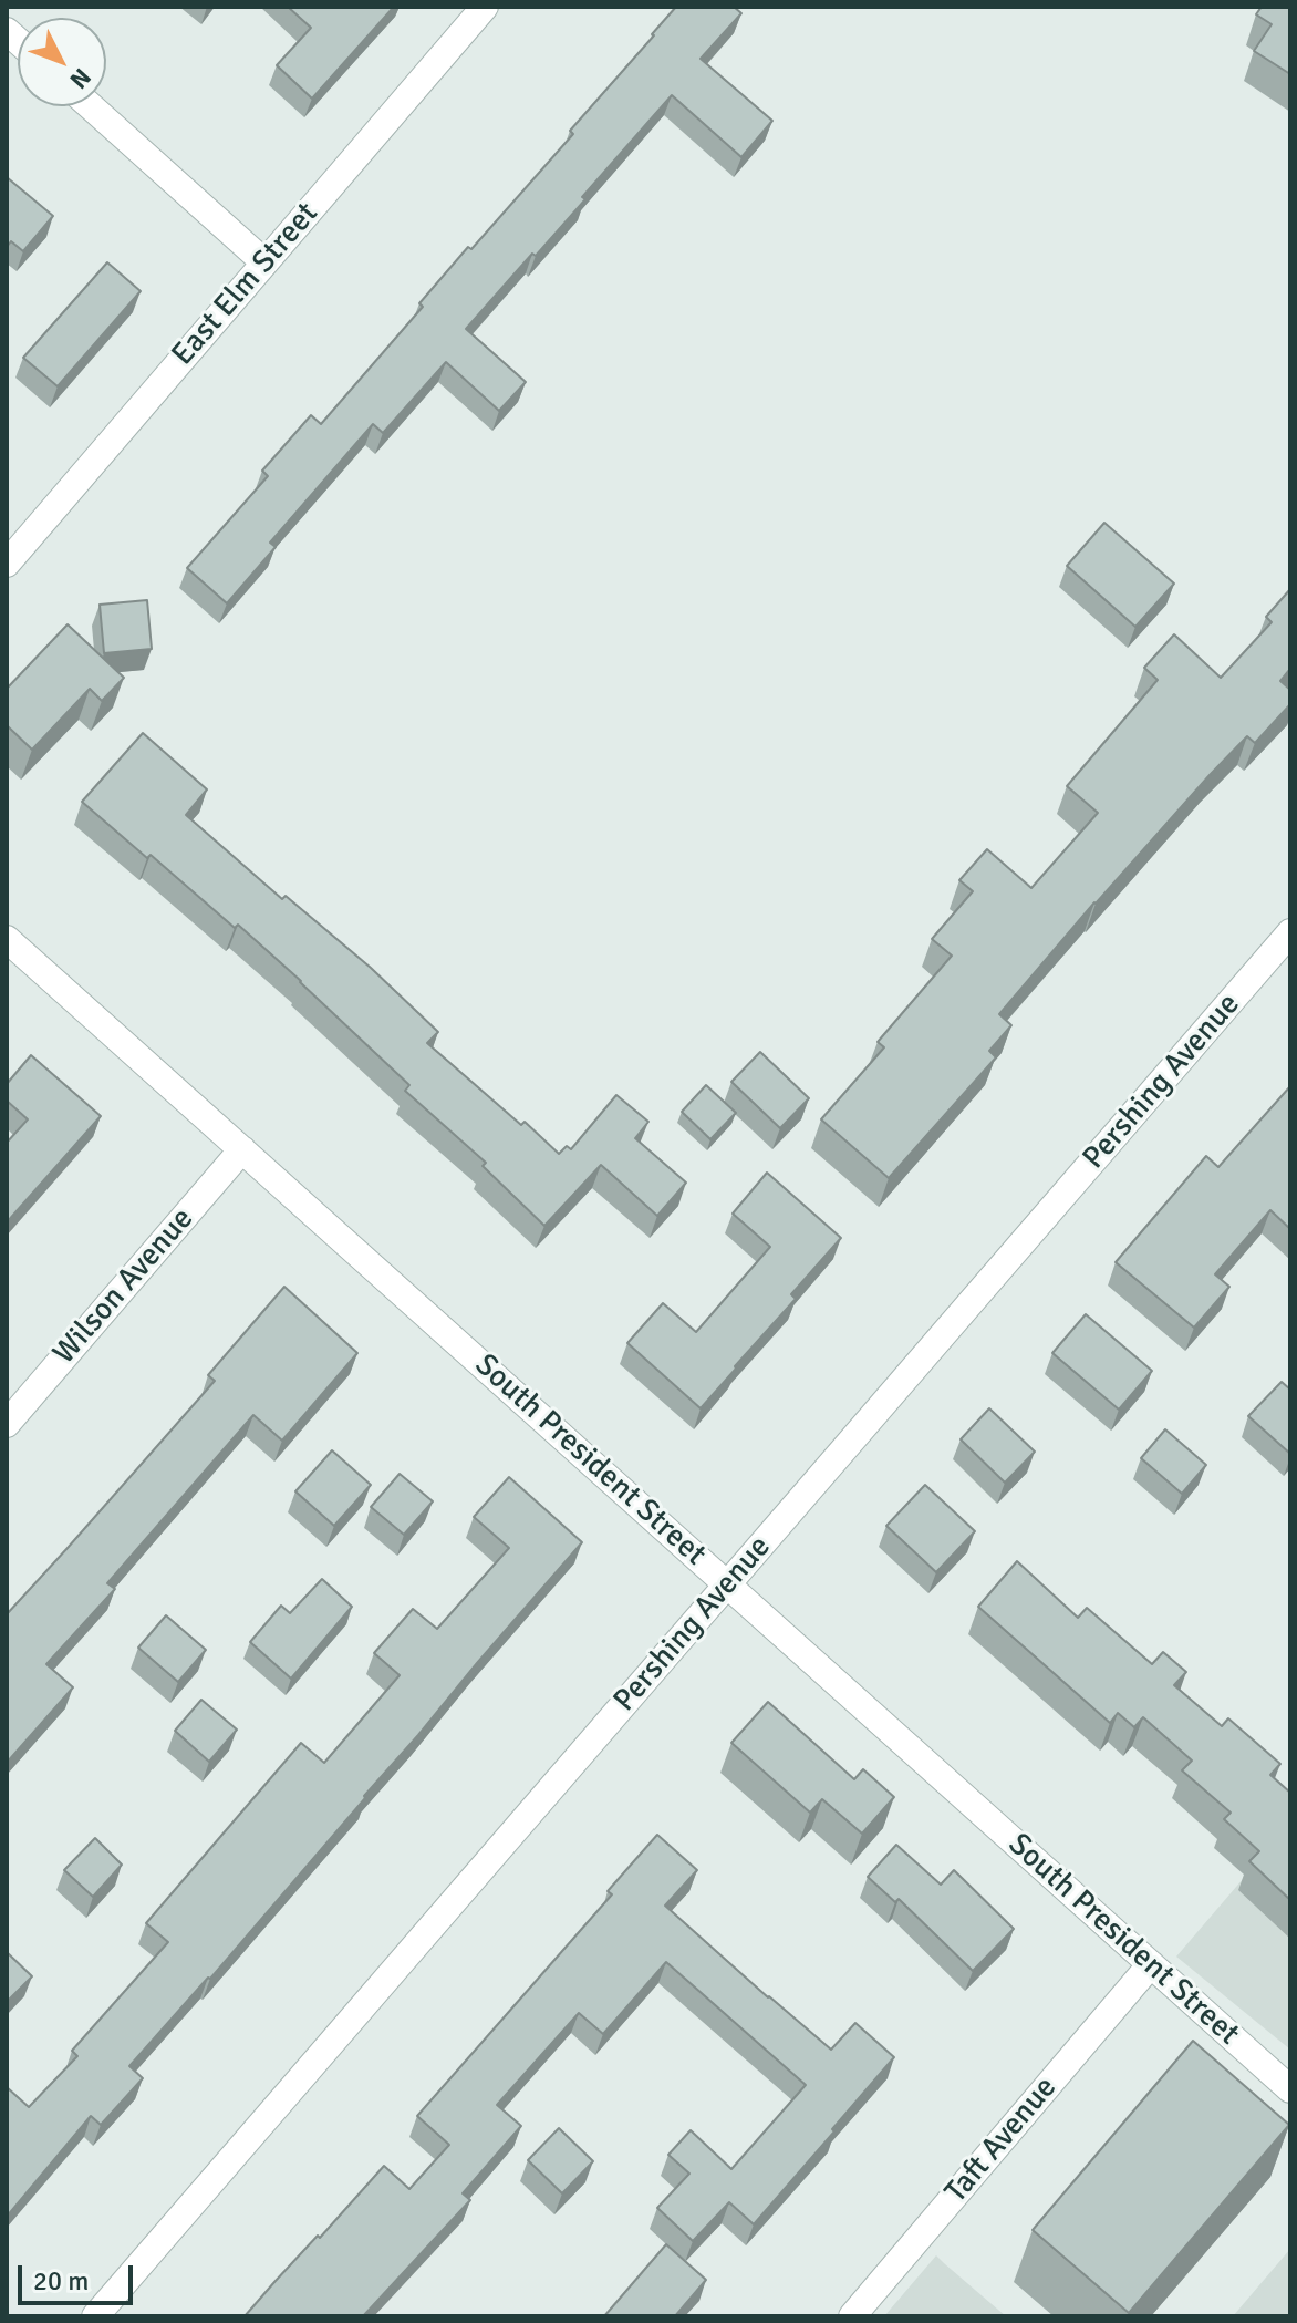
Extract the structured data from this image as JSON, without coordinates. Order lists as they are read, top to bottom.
{
  "streets": {
    "street": [
      "East Elm Street",
      "Pershing Avenue",
      "Wilson Avenue",
      "South President Street",
      "Taft Avenue"
    ]
  },
  "crossings": [
    ["Pershing Avenue", "South President Street"],
    ["Wilson Avenue", "South President Street"],
    ["South President Street", "Taft Avenue"]
  ],
  "scale_bar": "20 m",
  "north": "bottom right"
}
